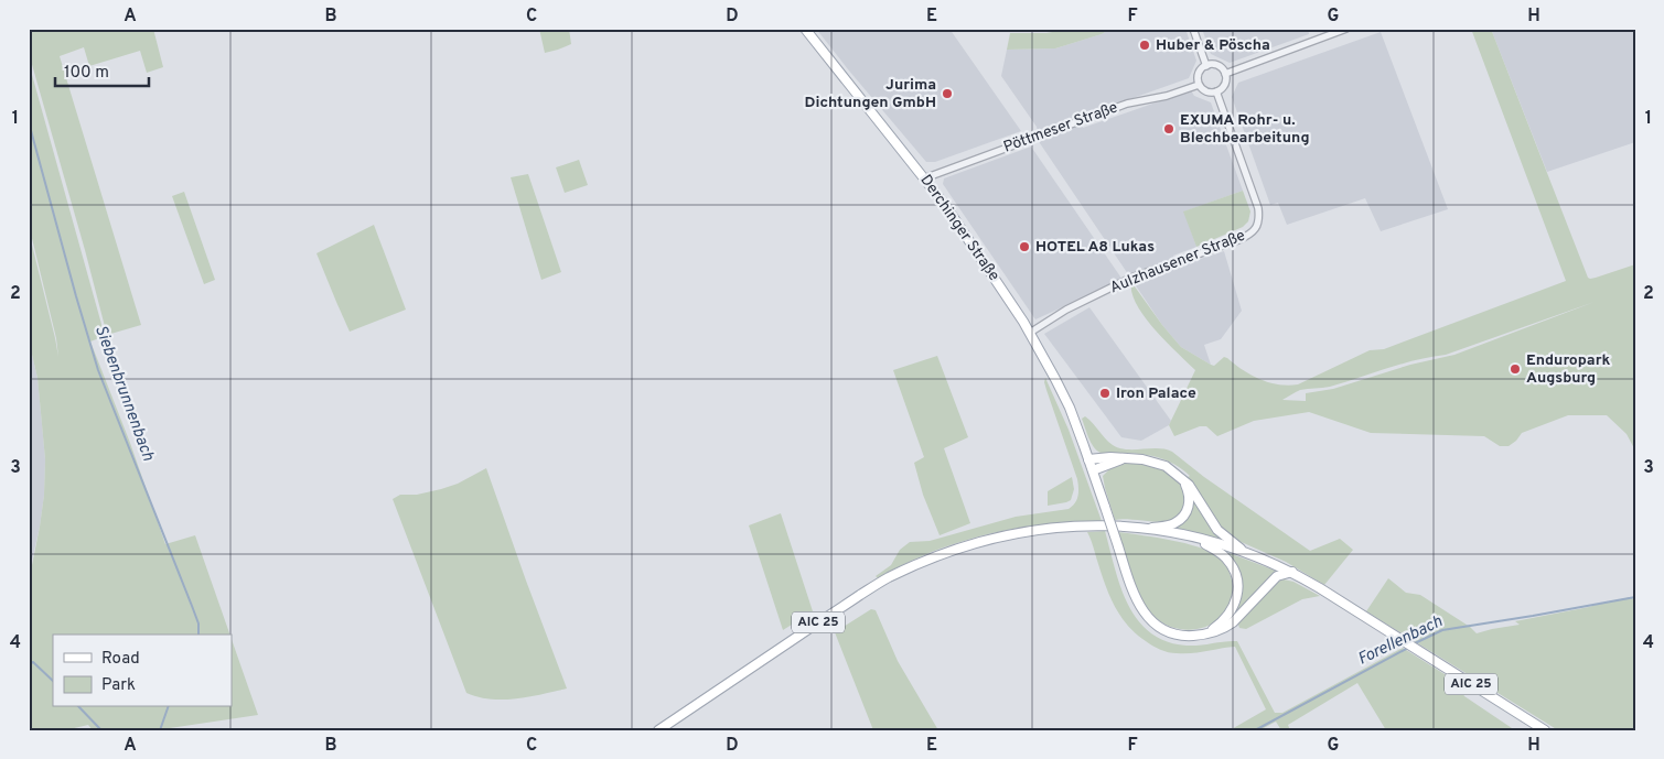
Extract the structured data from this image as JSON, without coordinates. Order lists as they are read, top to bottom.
{
  "streets": {
    "main road": ["Derchinger Straße", "AIC 25"],
    "street": ["Pöttmeser Straße", "Aulzhausener Straße"]
  },
  "crossings": [
    ["Pöttmeser Straße", "Derchinger Straße"],
    ["Pöttmeser Straße", "Aulzhausener Straße"],
    ["Derchinger Straße", "Aulzhausener Straße"]
  ],
  "water": ["Siebenbrunnenbach", "Forellenbach"],
  "places": [
    "Huber & Pöscha",
    "Jurima Dichtungen GmbH",
    "EXUMA Rohr- u. Blechbearbeitung",
    "HOTEL A8 Lukas",
    "Enduropark Augsburg",
    "Iron Palace"
  ],
  "legend": ["Road", "Park"],
  "scale_bar": "100 m",
  "grid": {
    "columns": [
      "A",
      "B",
      "C",
      "D",
      "E",
      "F",
      "G",
      "H"
    ],
    "rows": [
      "1",
      "2",
      "3",
      "4"
    ]
  }
}
